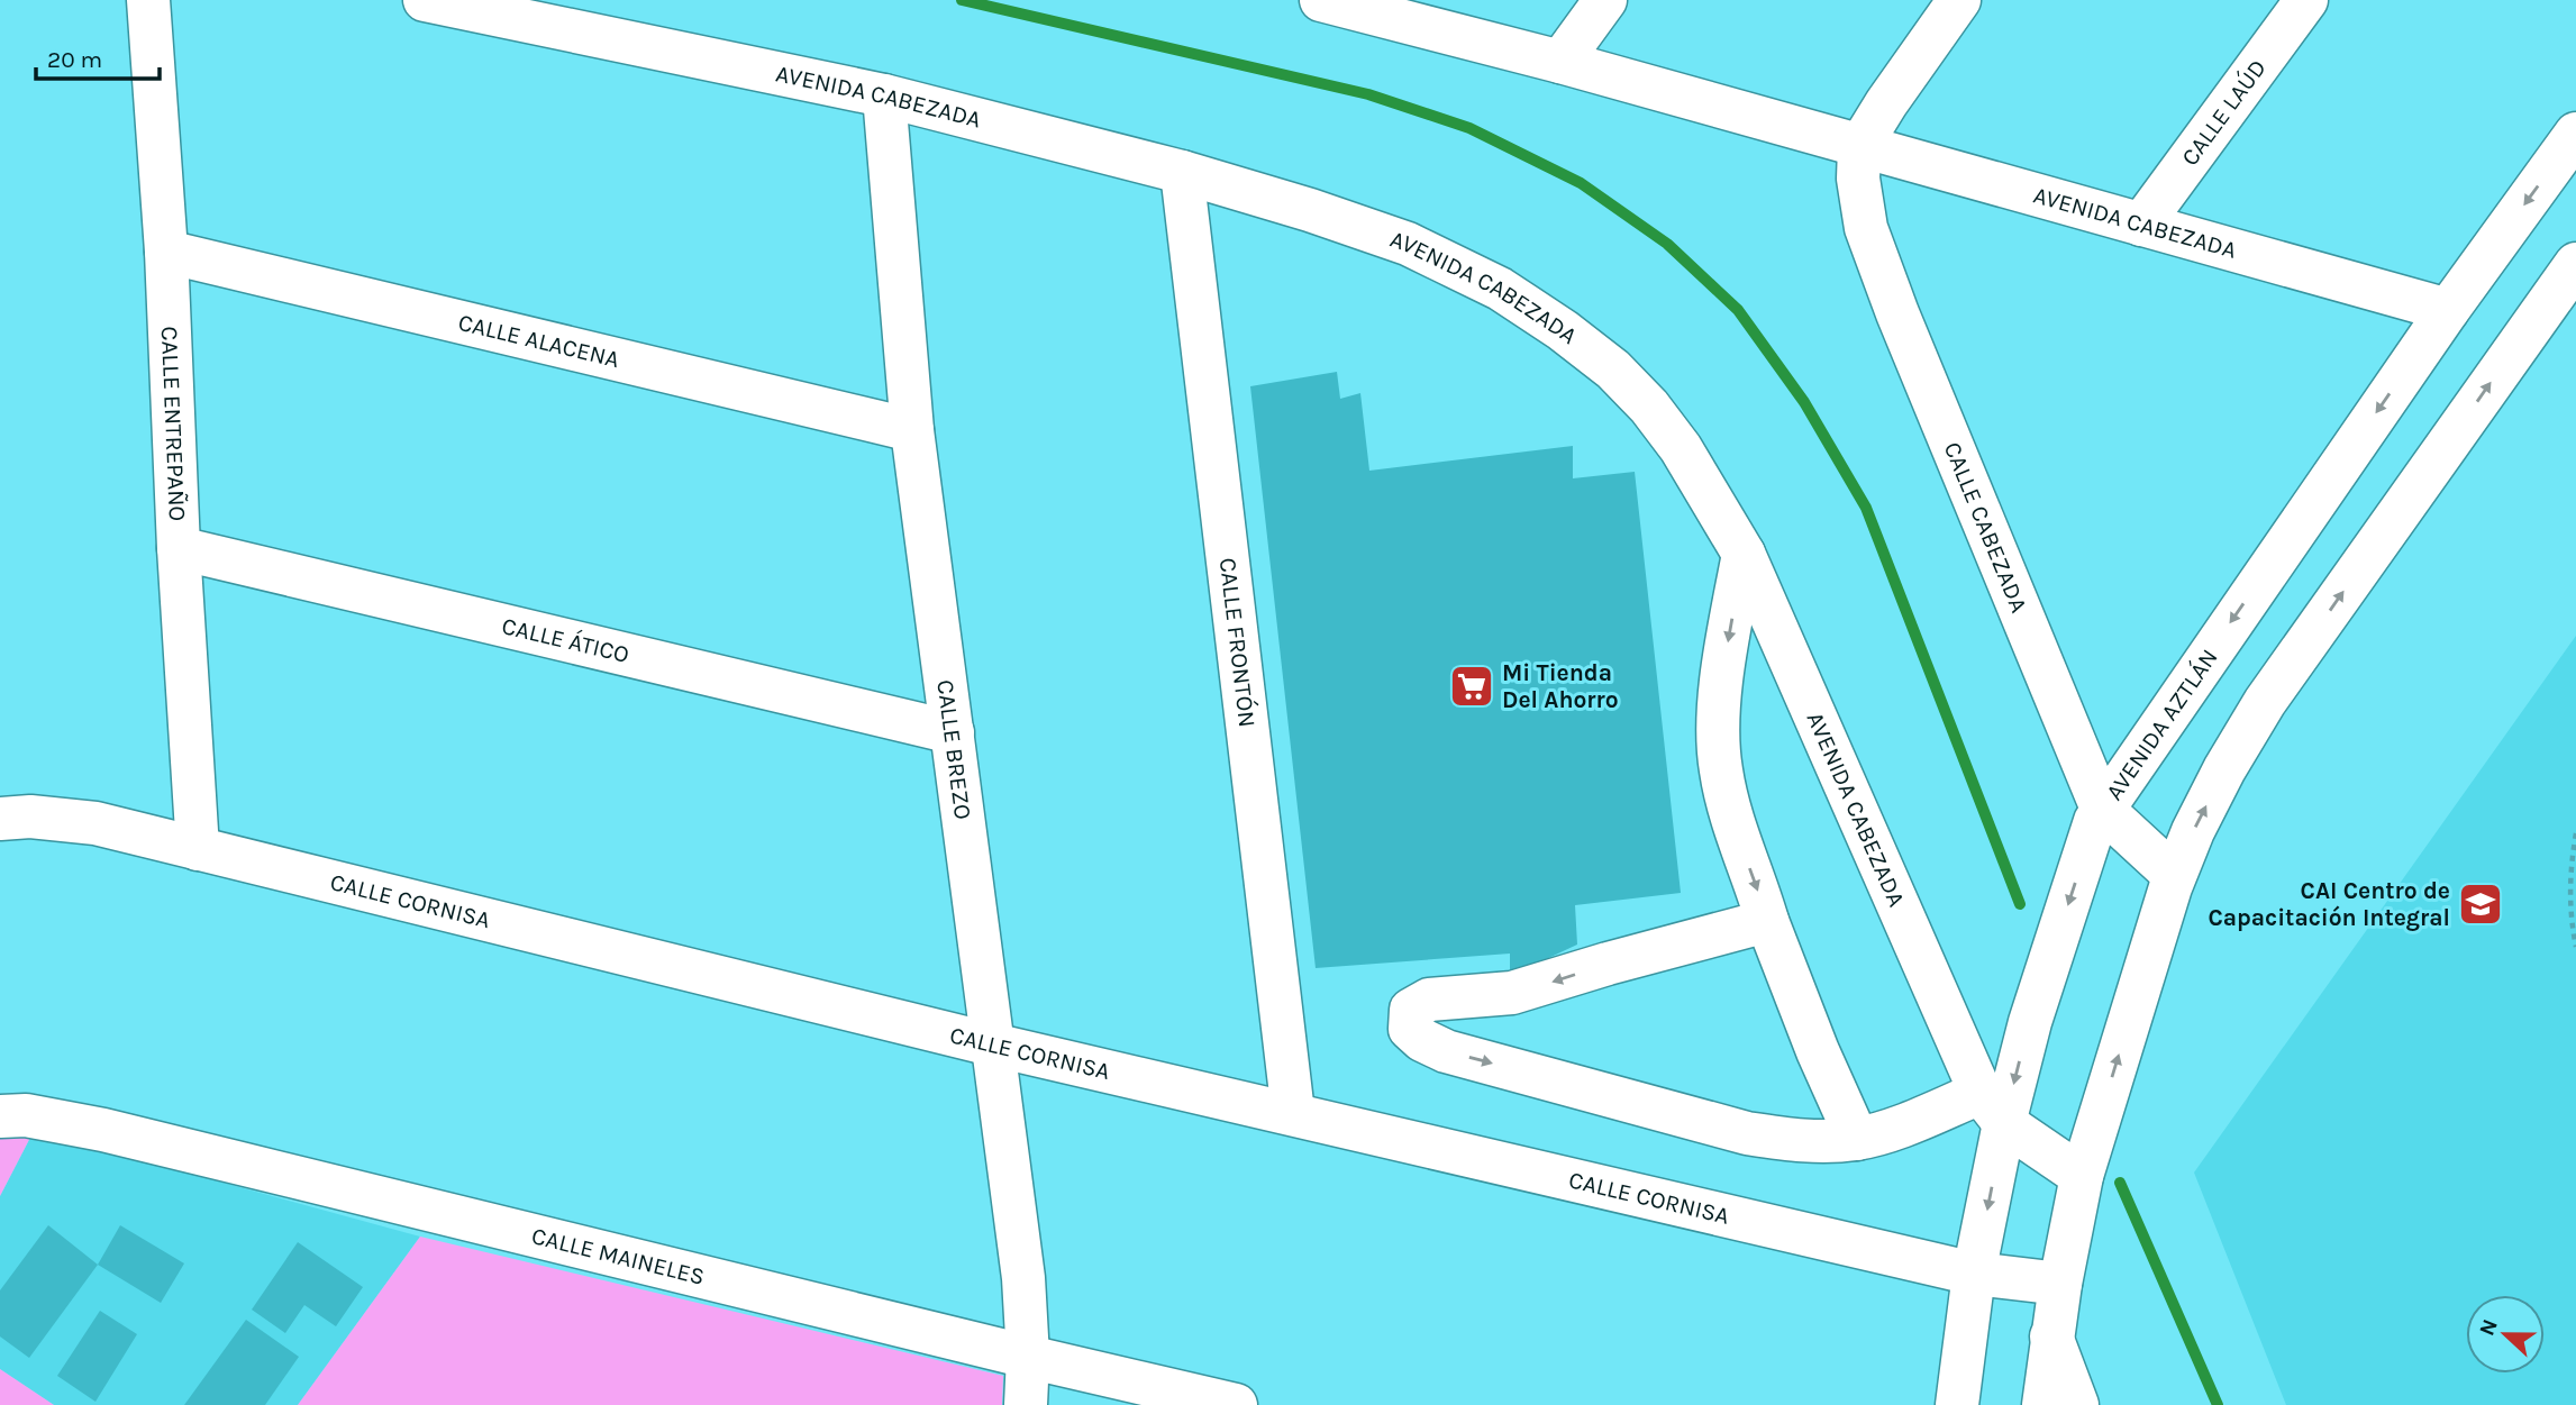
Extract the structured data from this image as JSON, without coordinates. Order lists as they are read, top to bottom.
{
  "streets": {
    "street": [
      "AVENIDA CABEZADA",
      "CALLE LAÚD",
      "CALLE ALACENA",
      "CALLE ENTREPAÑO",
      "CALLE CABEZADA",
      "CALLE ÁTICO",
      "CALLE FRONTÓN",
      "AVENIDA AZTLÁN",
      "CALLE BREZO",
      "CALLE CORNISA",
      "CALLE MAINELES"
    ]
  },
  "crossings": [
    ["AVENIDA CABEZADA", "CALLE LAÚD"],
    ["AVENIDA CABEZADA", "CALLE CABEZADA"],
    ["AVENIDA CABEZADA", "CALLE FRONTÓN"],
    ["AVENIDA CABEZADA", "AVENIDA AZTLÁN"],
    ["AVENIDA CABEZADA", "CALLE BREZO"],
    ["CALLE ALACENA", "CALLE ENTREPAÑO"],
    ["CALLE ALACENA", "CALLE BREZO"],
    ["CALLE ENTREPAÑO", "CALLE ÁTICO"],
    ["CALLE ENTREPAÑO", "CALLE CORNISA"],
    ["CALLE CABEZADA", "AVENIDA AZTLÁN"],
    ["CALLE ÁTICO", "CALLE BREZO"],
    ["CALLE FRONTÓN", "CALLE CORNISA"],
    ["AVENIDA AZTLÁN", "CALLE CORNISA"],
    ["CALLE BREZO", "CALLE CORNISA"],
    ["CALLE BREZO", "CALLE MAINELES"]
  ],
  "places": {
    "supermarket": ["Mi Tienda Del Ahorro"],
    "school or university": ["CAI Centro de Capacitación Integral"]
  },
  "scale_bar": "20 m",
  "north": "left"
}
